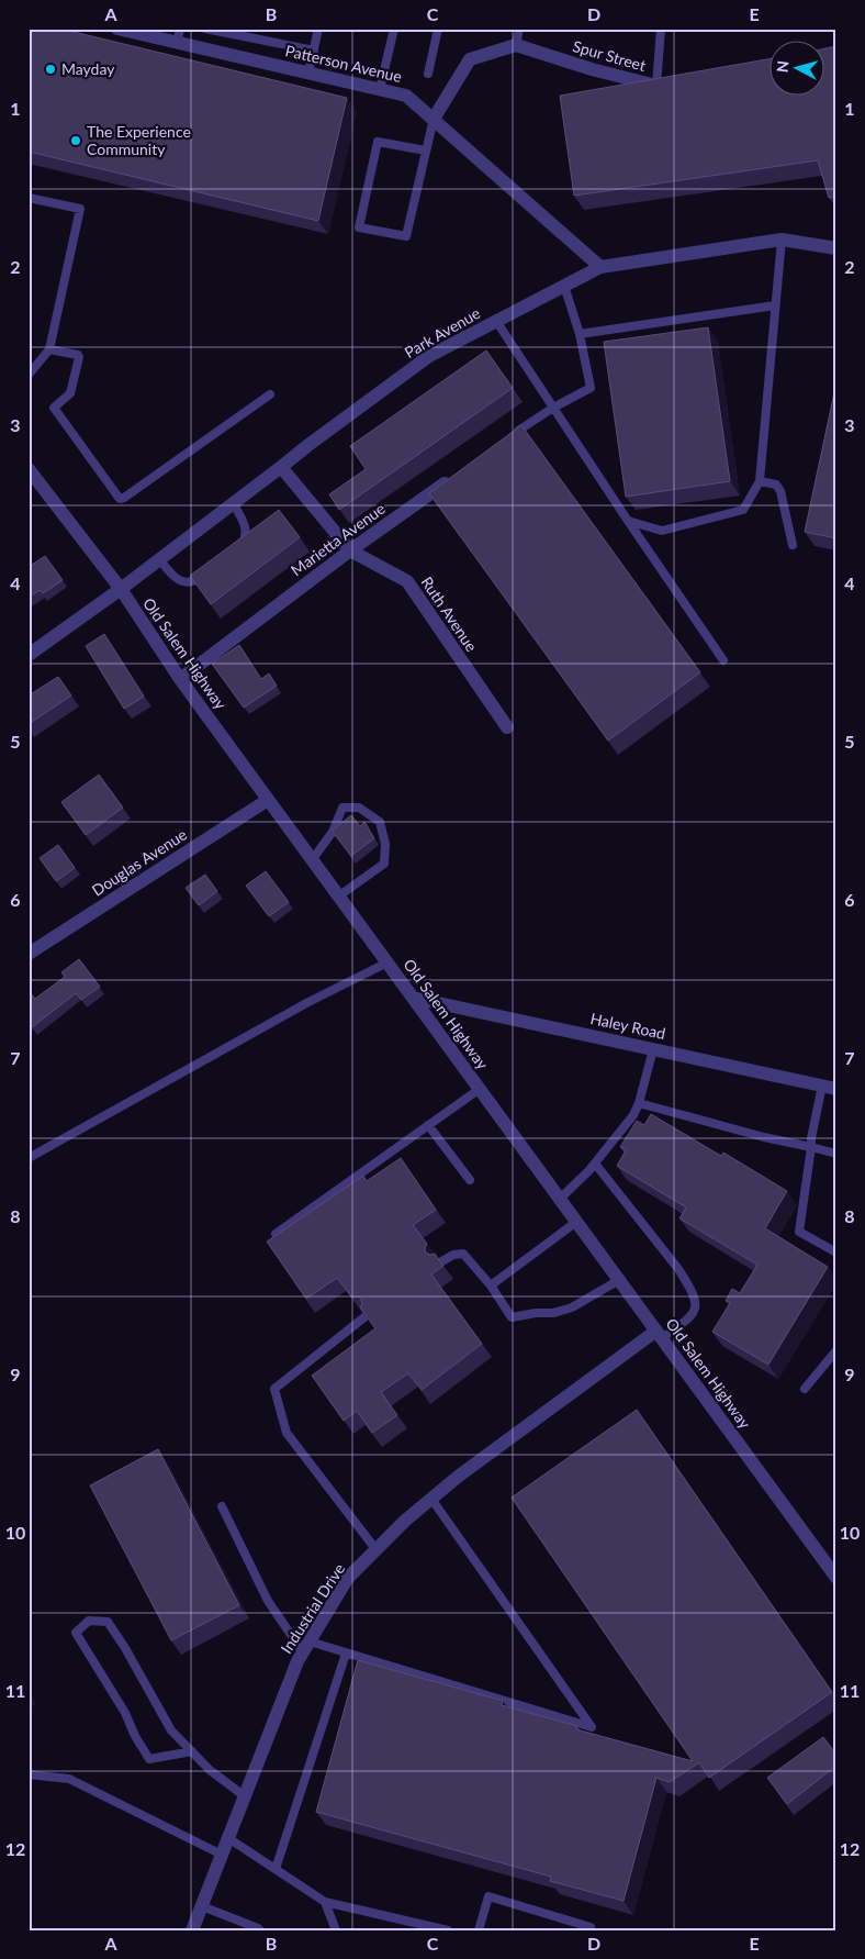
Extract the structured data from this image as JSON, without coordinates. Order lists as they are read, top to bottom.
{
  "streets": {
    "street": [
      "Spur Street",
      "Patterson Avenue",
      "Park Avenue",
      "Marietta Avenue",
      "Ruth Avenue",
      "Old Salem Highway",
      "Douglas Avenue",
      "Haley Road",
      "Industrial Drive"
    ]
  },
  "crossings": [
    ["Patterson Avenue", "Park Avenue"],
    ["Park Avenue", "Ruth Avenue"],
    ["Park Avenue", "Old Salem Highway"],
    ["Marietta Avenue", "Ruth Avenue"],
    ["Marietta Avenue", "Old Salem Highway"],
    ["Old Salem Highway", "Douglas Avenue"],
    ["Old Salem Highway", "Haley Road"],
    ["Old Salem Highway", "Industrial Drive"]
  ],
  "places": ["Mayday", "The Experience Community"],
  "north": "left",
  "grid": {
    "columns": [
      "A",
      "B",
      "C",
      "D",
      "E"
    ],
    "rows": [
      "1",
      "2",
      "3",
      "4",
      "5",
      "6",
      "7",
      "8",
      "9",
      "10",
      "11",
      "12"
    ]
  }
}
